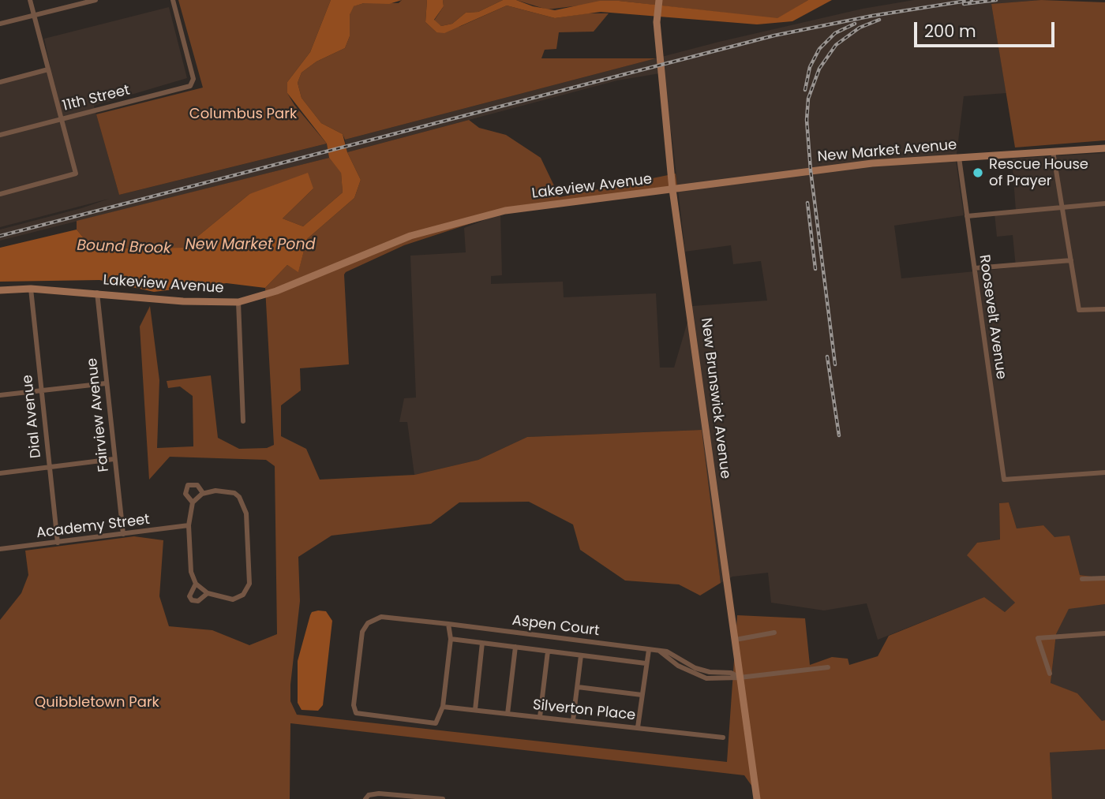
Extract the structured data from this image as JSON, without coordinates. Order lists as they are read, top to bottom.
{
  "streets": {
    "main road": ["New Market Avenue", "Lakeview Avenue", "New Brunswick Avenue"],
    "street": [
      "11th Street",
      "Roosevelt Avenue",
      "Fairview Avenue",
      "Dial Avenue",
      "Academy Street",
      "Aspen Court",
      "Silverton Place"
    ]
  },
  "crossings": [
    ["New Market Avenue", "Lakeview Avenue"],
    ["New Market Avenue", "Roosevelt Avenue"],
    ["New Market Avenue", "New Brunswick Avenue"],
    ["Lakeview Avenue", "New Brunswick Avenue"],
    ["Lakeview Avenue", "Fairview Avenue"],
    ["Lakeview Avenue", "Dial Avenue"],
    ["New Brunswick Avenue", "Aspen Court"],
    ["Fairview Avenue", "Academy Street"],
    ["Dial Avenue", "Academy Street"],
    ["Aspen Court", "Silverton Place"]
  ],
  "water": ["New Market Pond", "Bound Brook"],
  "parks": ["Columbus Park", "Quibbletown Park"],
  "places": ["Rescue House of Prayer"],
  "scale_bar": "200 m"
}
